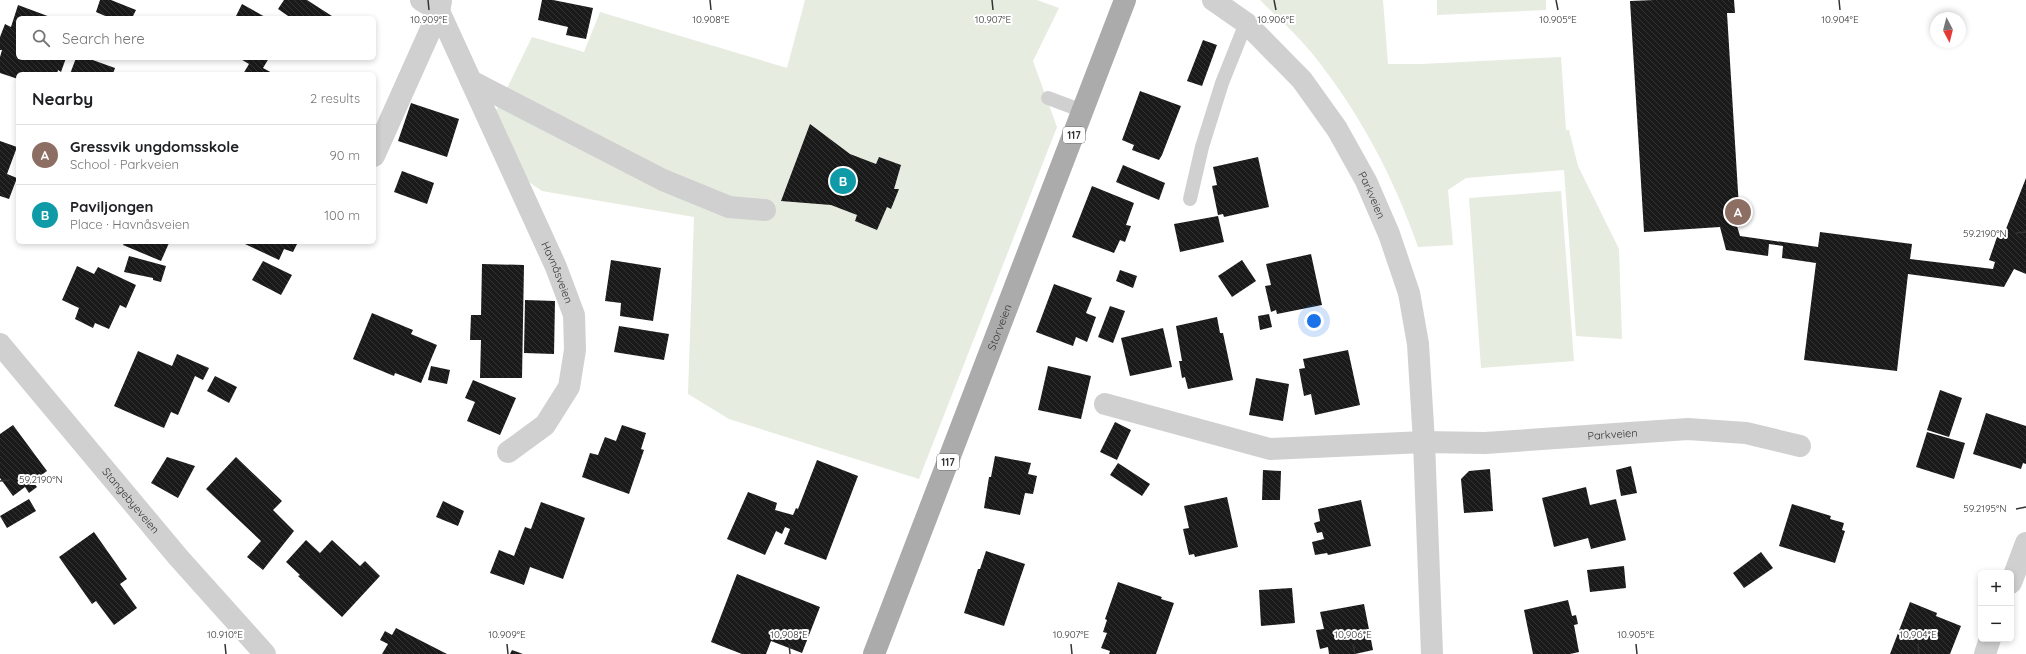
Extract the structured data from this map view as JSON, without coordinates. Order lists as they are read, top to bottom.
{
  "streets": {
    "main road": ["117", "Storveien"],
    "street": ["Parkveien", "Havnåsveien", "Stangebyeveien"]
  },
  "north": "bottom",
  "page": {
    "search": "Search here",
    "heading": ["Nearby", "2 results"],
    "list": [
      {
        "mark": "A",
        "name": "Gressvik ungdomsskole",
        "note": "School · Parkveien",
        "value": "90 m"
      },
      {
        "mark": "B",
        "name": "Paviljongen",
        "note": "Place · Havnåsveien",
        "value": "100 m"
      }
    ],
    "pins": ["B", "A"],
    "map_buttons": ["+", "−"]
  },
  "coordinates": [
    "10.909°E",
    "10.908°E",
    "10.907°E",
    "10.906°E",
    "10.905°E",
    "10.904°E",
    "59.2190°N",
    "59.2195°N",
    "10.910°E"
  ]
}
